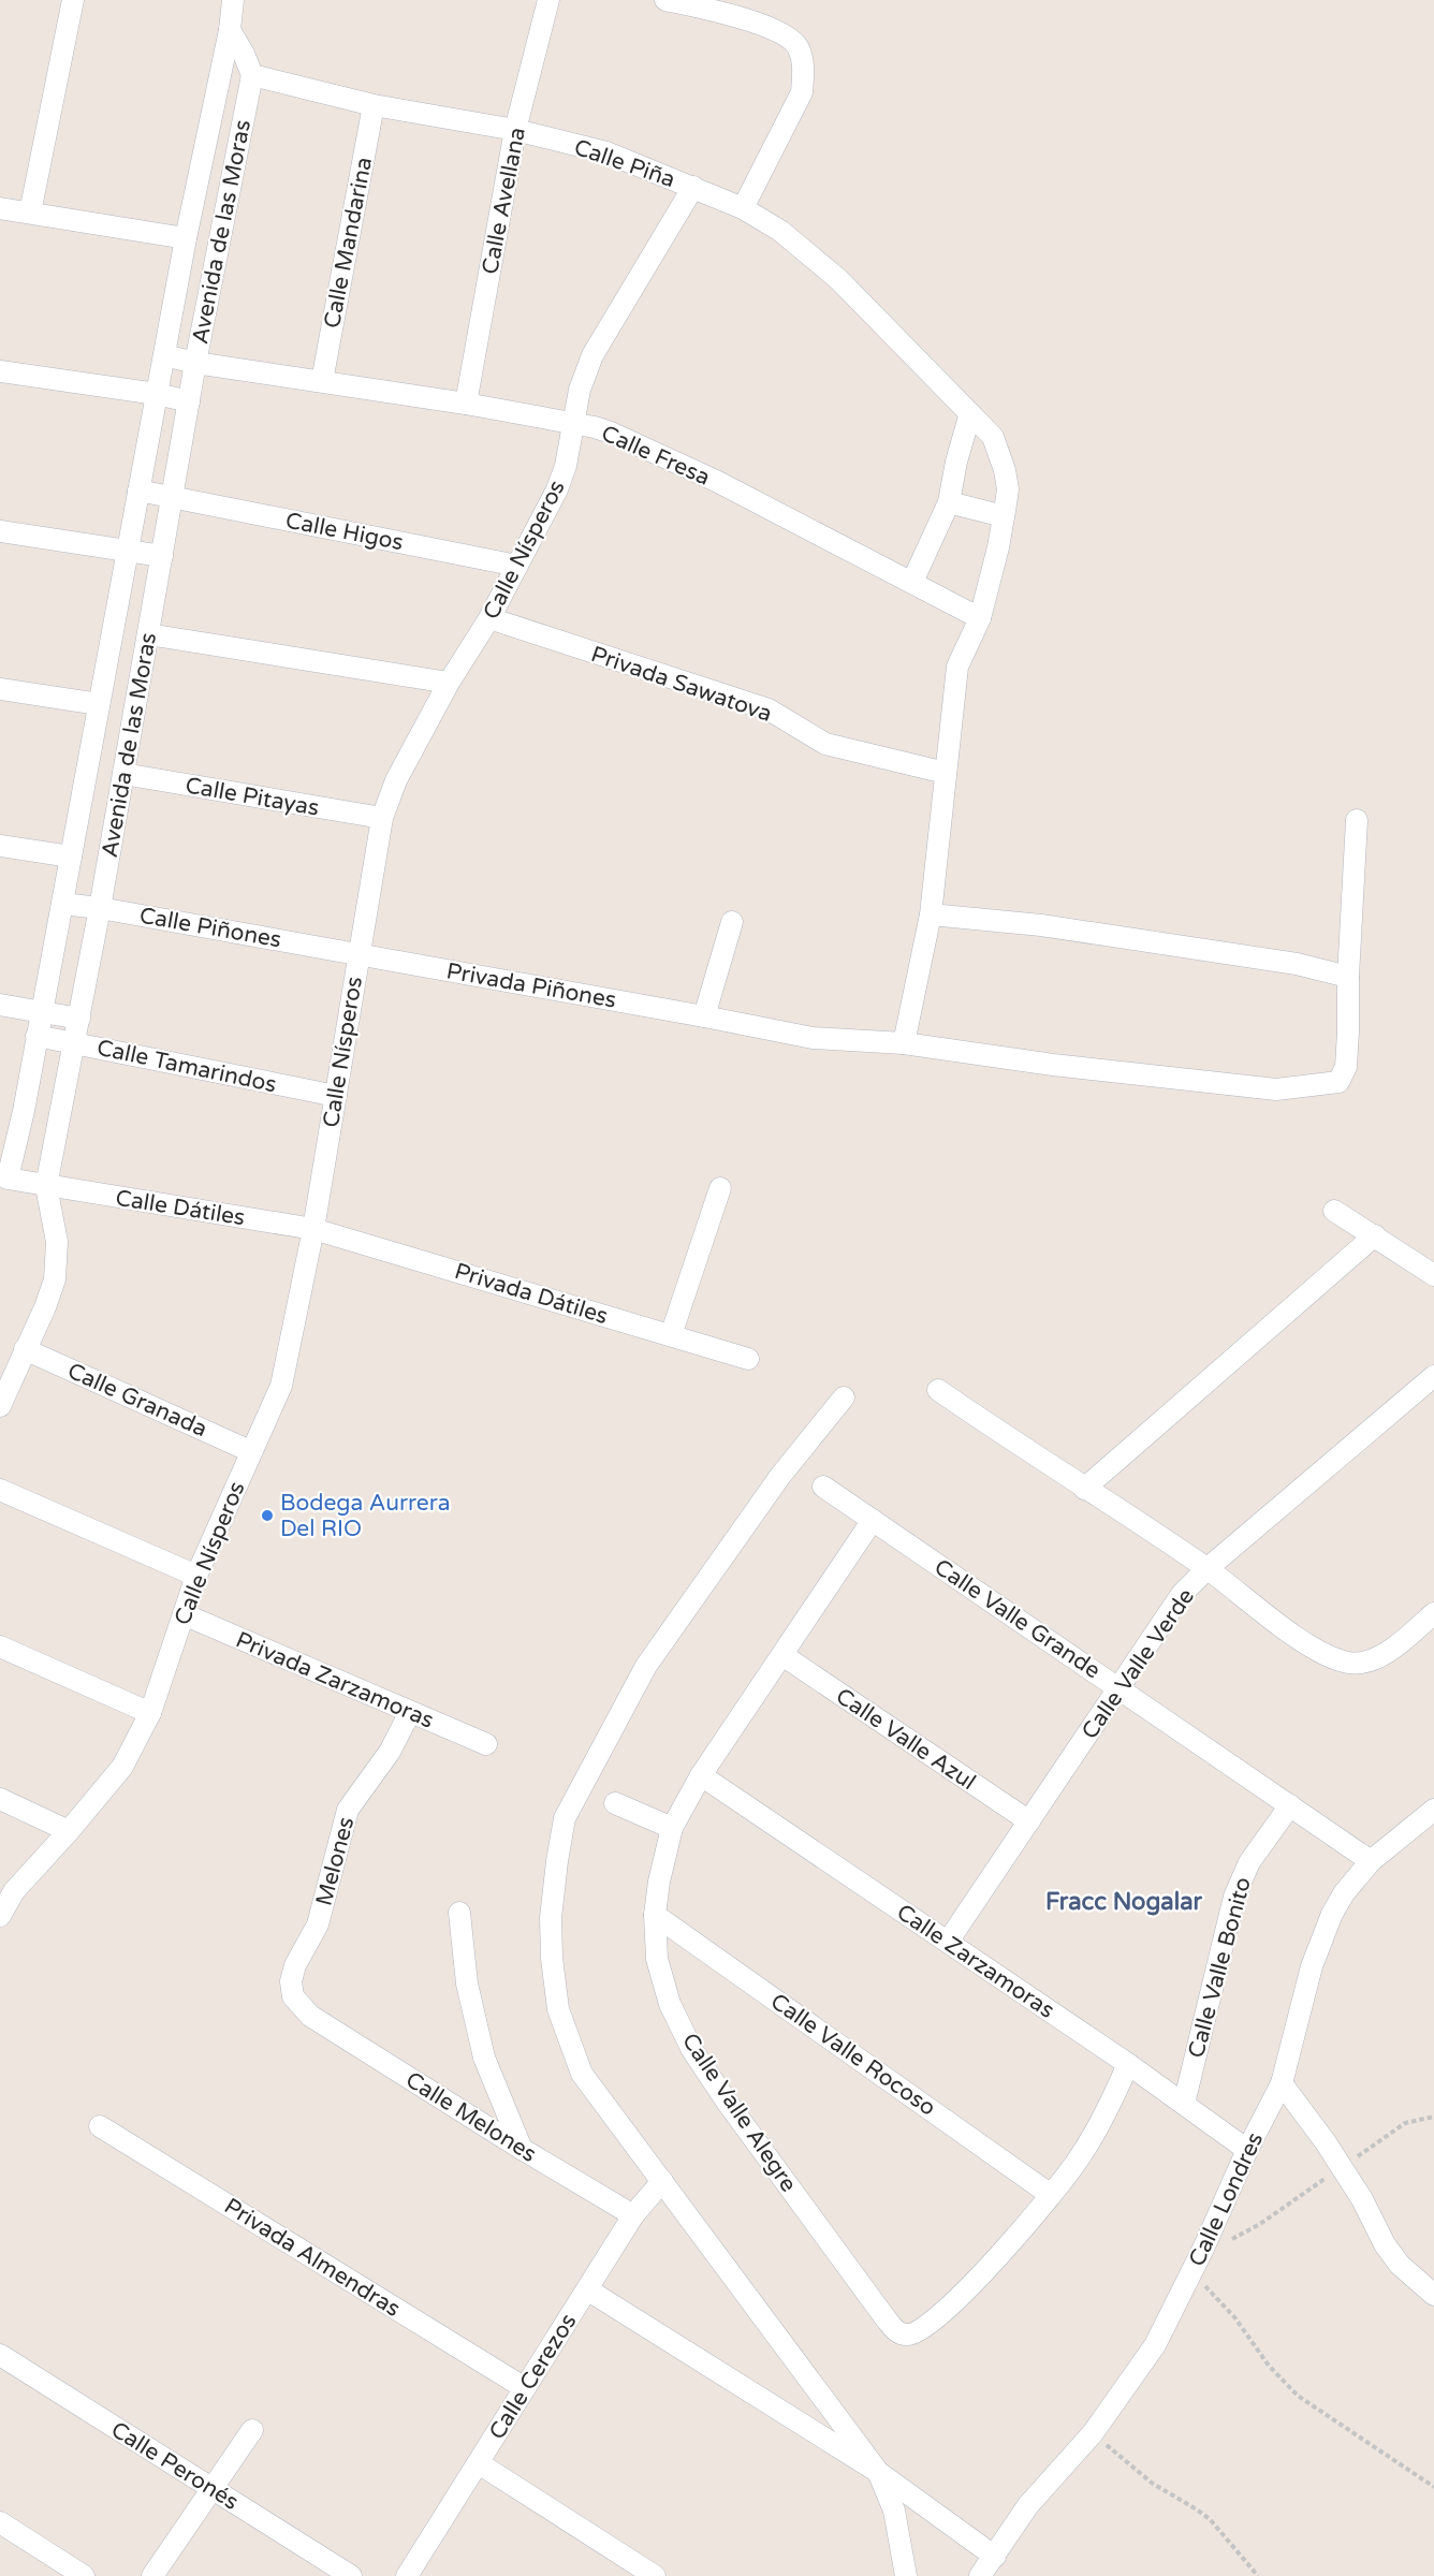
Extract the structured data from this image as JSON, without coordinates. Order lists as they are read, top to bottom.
{
  "streets": {
    "street": [
      "Calle Piña",
      "Calle Avellana",
      "Avenida de las Moras",
      "Calle Mandarina",
      "Calle Fresa",
      "Calle Higos",
      "Calle Nísperos",
      "Privada Sawatova",
      "Calle Pitayas",
      "Calle Piñones",
      "Privada Piñones",
      "Calle Tamarindos",
      "Calle Dátiles",
      "Privada Dátiles",
      "Calle Granada",
      "Calle Valle Grande",
      "Calle Valle Verde",
      "Privada Zarzamoras",
      "Calle Valle Azul",
      "Melones",
      "Calle Zarzamoras",
      "Calle Valle Bonito",
      "Calle Valle Rocoso",
      "Calle Valle Alegre",
      "Calle Melones",
      "Calle Londres",
      "Privada Almendras",
      "Calle Cerezos",
      "Calle Peronés"
    ]
  },
  "crossings": [
    ["Calle Piña", "Calle Avellana"],
    ["Calle Piña", "Avenida de las Moras"],
    ["Calle Piña", "Calle Mandarina"],
    ["Calle Piña", "Calle Fresa"],
    ["Calle Piña", "Calle Nísperos"],
    ["Calle Piña", "Privada Sawatova"],
    ["Calle Piña", "Privada Piñones"],
    ["Calle Avellana", "Calle Fresa"],
    ["Avenida de las Moras", "Calle Fresa"],
    ["Avenida de las Moras", "Calle Higos"],
    ["Avenida de las Moras", "Calle Pitayas"],
    ["Avenida de las Moras", "Calle Piñones"],
    ["Avenida de las Moras", "Calle Tamarindos"],
    ["Avenida de las Moras", "Calle Dátiles"],
    ["Avenida de las Moras", "Calle Granada"],
    ["Calle Mandarina", "Calle Fresa"],
    ["Calle Fresa", "Calle Nísperos"],
    ["Calle Higos", "Calle Nísperos"],
    ["Calle Nísperos", "Privada Sawatova"],
    ["Calle Nísperos", "Calle Pitayas"],
    ["Calle Nísperos", "Calle Piñones"],
    ["Calle Nísperos", "Privada Piñones"],
    ["Calle Nísperos", "Calle Tamarindos"],
    ["Calle Nísperos", "Calle Dátiles"],
    ["Calle Nísperos", "Privada Dátiles"],
    ["Calle Nísperos", "Calle Granada"],
    ["Calle Nísperos", "Privada Zarzamoras"],
    ["Calle Piñones", "Privada Piñones"],
    ["Calle Dátiles", "Privada Dátiles"],
    ["Calle Valle Grande", "Calle Valle Verde"],
    ["Calle Valle Grande", "Calle Valle Bonito"],
    ["Calle Valle Grande", "Calle Valle Alegre"],
    ["Calle Valle Grande", "Calle Londres"],
    ["Calle Valle Verde", "Calle Valle Azul"],
    ["Calle Valle Verde", "Calle Zarzamoras"],
    ["Privada Zarzamoras", "Melones"],
    ["Calle Valle Azul", "Calle Valle Alegre"],
    ["Melones", "Calle Melones"],
    ["Calle Zarzamoras", "Calle Valle Bonito"],
    ["Calle Zarzamoras", "Calle Valle Alegre"],
    ["Calle Zarzamoras", "Calle Londres"],
    ["Calle Valle Rocoso", "Calle Valle Alegre"],
    ["Calle Melones", "Calle Cerezos"],
    ["Privada Almendras", "Calle Cerezos"]
  ],
  "districts": ["Fracc Nogalar"],
  "places": ["Bodega Aurrera Del RIO"]
}
